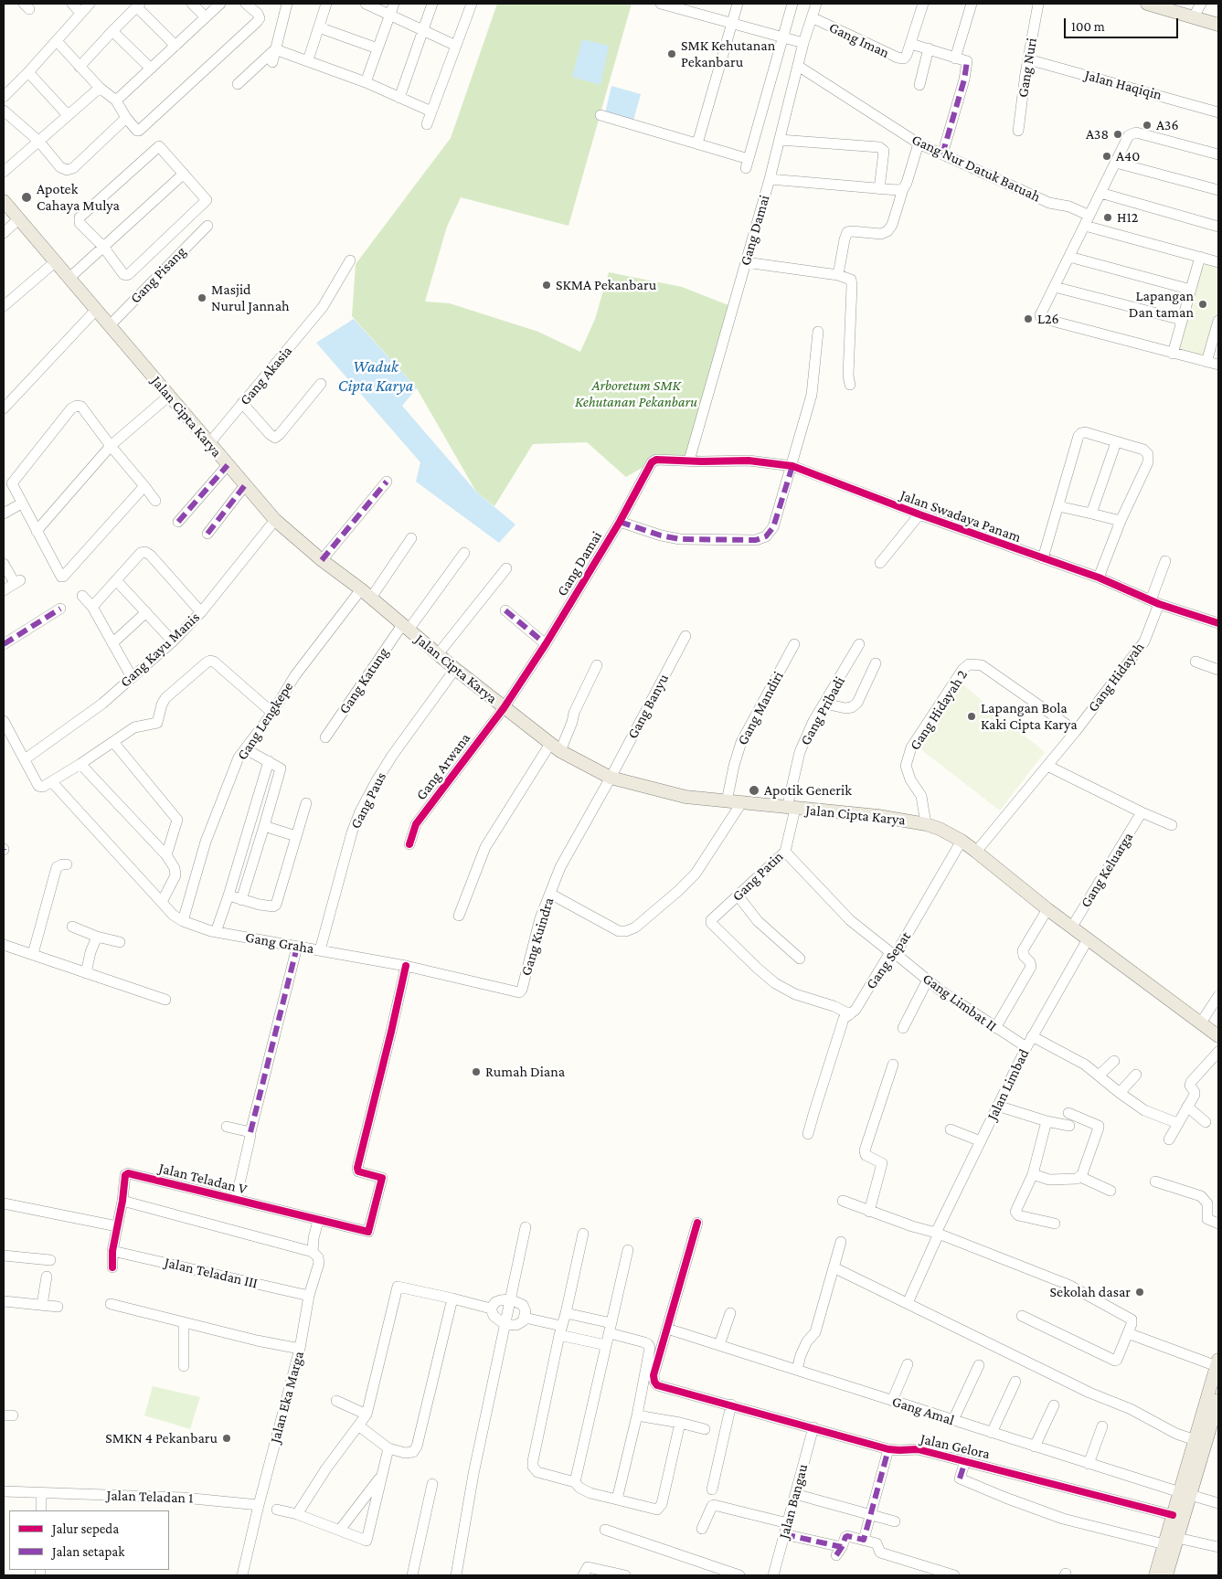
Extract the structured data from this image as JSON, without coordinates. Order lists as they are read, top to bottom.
{
  "streets": {
    "main road": ["Jalan Cipta Karya"],
    "street": [
      "Gang Iman",
      "Gang Nuri",
      "Jalan Haqiqin",
      "Gang Nur Datuk Batuah",
      "Gang Damai",
      "Gang Pisang",
      "Gang Akasia",
      "Jalan Swadaya Panam",
      "Gang Kayu Manis",
      "Gang Hidayah",
      "Gang Katung",
      "Gang Banyu",
      "Gang Mandiri",
      "Gang Hidayah 2",
      "Gang Pribadi",
      "Gang Lengkepe",
      "Gang Arwana",
      "Gang Paus",
      "Gang Keluarga",
      "Gang Patin",
      "Gang Kuindra",
      "Gang Graha",
      "Gang Sepat",
      "Gang Limbat II",
      "Jalan Limbad",
      "Jalan Teladan V",
      "Jalan Teladan III",
      "Jalan Eka Marga",
      "Gang Amal",
      "Jalan Gelora",
      "Jalan Teladan 1",
      "Jalan Bangau"
    ]
  },
  "crossings": [
    ["Gang Iman", "Gang Damai"],
    ["Gang Nuri", "Jalan Haqiqin"],
    ["Gang Nur Datuk Batuah", "Gang Damai"],
    ["Gang Damai", "Jalan Cipta Karya"],
    ["Gang Damai", "Jalan Swadaya Panam"],
    ["Gang Damai", "Gang Arwana"],
    ["Gang Pisang", "Jalan Cipta Karya"],
    ["Gang Akasia", "Jalan Cipta Karya"],
    ["Jalan Cipta Karya", "Gang Kayu Manis"],
    ["Jalan Cipta Karya", "Gang Hidayah"],
    ["Jalan Cipta Karya", "Gang Katung"],
    ["Jalan Cipta Karya", "Gang Banyu"],
    ["Jalan Cipta Karya", "Gang Mandiri"],
    ["Jalan Cipta Karya", "Gang Hidayah 2"],
    ["Jalan Cipta Karya", "Gang Pribadi"],
    ["Jalan Cipta Karya", "Gang Lengkepe"],
    ["Jalan Cipta Karya", "Gang Arwana"],
    ["Jalan Cipta Karya", "Gang Paus"],
    ["Jalan Cipta Karya", "Gang Keluarga"],
    ["Jalan Cipta Karya", "Gang Patin"],
    ["Jalan Cipta Karya", "Gang Kuindra"],
    ["Jalan Cipta Karya", "Gang Sepat"],
    ["Jalan Cipta Karya", "Jalan Limbad"],
    ["Jalan Swadaya Panam", "Gang Hidayah"],
    ["Gang Hidayah", "Gang Hidayah 2"],
    ["Gang Banyu", "Gang Kuindra"],
    ["Gang Pribadi", "Gang Patin"],
    ["Gang Lengkepe", "Gang Graha"],
    ["Gang Paus", "Gang Graha"],
    ["Gang Patin", "Gang Sepat"],
    ["Gang Patin", "Gang Limbat II"],
    ["Gang Kuindra", "Gang Graha"],
    ["Gang Kuindra", "Jalan Teladan V"],
    ["Gang Graha", "Jalan Teladan V"],
    ["Gang Sepat", "Gang Limbat II"],
    ["Gang Limbat II", "Jalan Limbad"],
    ["Jalan Teladan V", "Jalan Teladan III"],
    ["Jalan Teladan V", "Jalan Eka Marga"],
    ["Jalan Teladan III", "Jalan Eka Marga"],
    ["Jalan Eka Marga", "Jalan Teladan 1"],
    ["Gang Amal", "Jalan Gelora"],
    ["Jalan Gelora", "Jalan Bangau"]
  ],
  "water": ["Waduk Cipta Karya"],
  "parks": ["Arboretum SMK Kehutanan Pekanbaru"],
  "places": [
    "SMK Kehutanan Pekanbaru",
    "A36",
    "A38",
    "A40",
    "Apotek Cahaya Mulya",
    "H12",
    "SKMA Pekanbaru",
    "Masjid Nurul Jannah",
    "Lapangan Dan taman",
    "L26",
    "Lapangan Bola Kaki Cipta Karya",
    "Apotik Generik",
    "Rumah Diana",
    "Sekolah dasar",
    "SMKN 4 Pekanbaru"
  ],
  "legend": ["Jalur sepeda", "Jalan setapak"],
  "scale_bar": "100 m"
}
